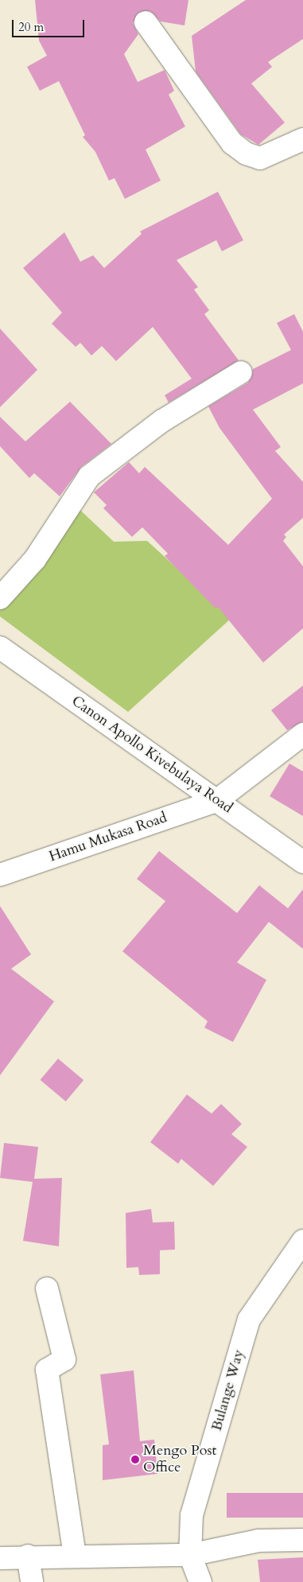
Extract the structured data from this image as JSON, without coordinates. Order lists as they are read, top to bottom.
{
  "streets": {
    "main road": ["Canon Apollo Kivebulaya Road", "Hamu Mukasa Road", "Bulange Way"]
  },
  "crossings": [
    ["Canon Apollo Kivebulaya Road", "Hamu Mukasa Road"]
  ],
  "places": ["Mengo Post Office"],
  "scale_bar": "20 m"
}
